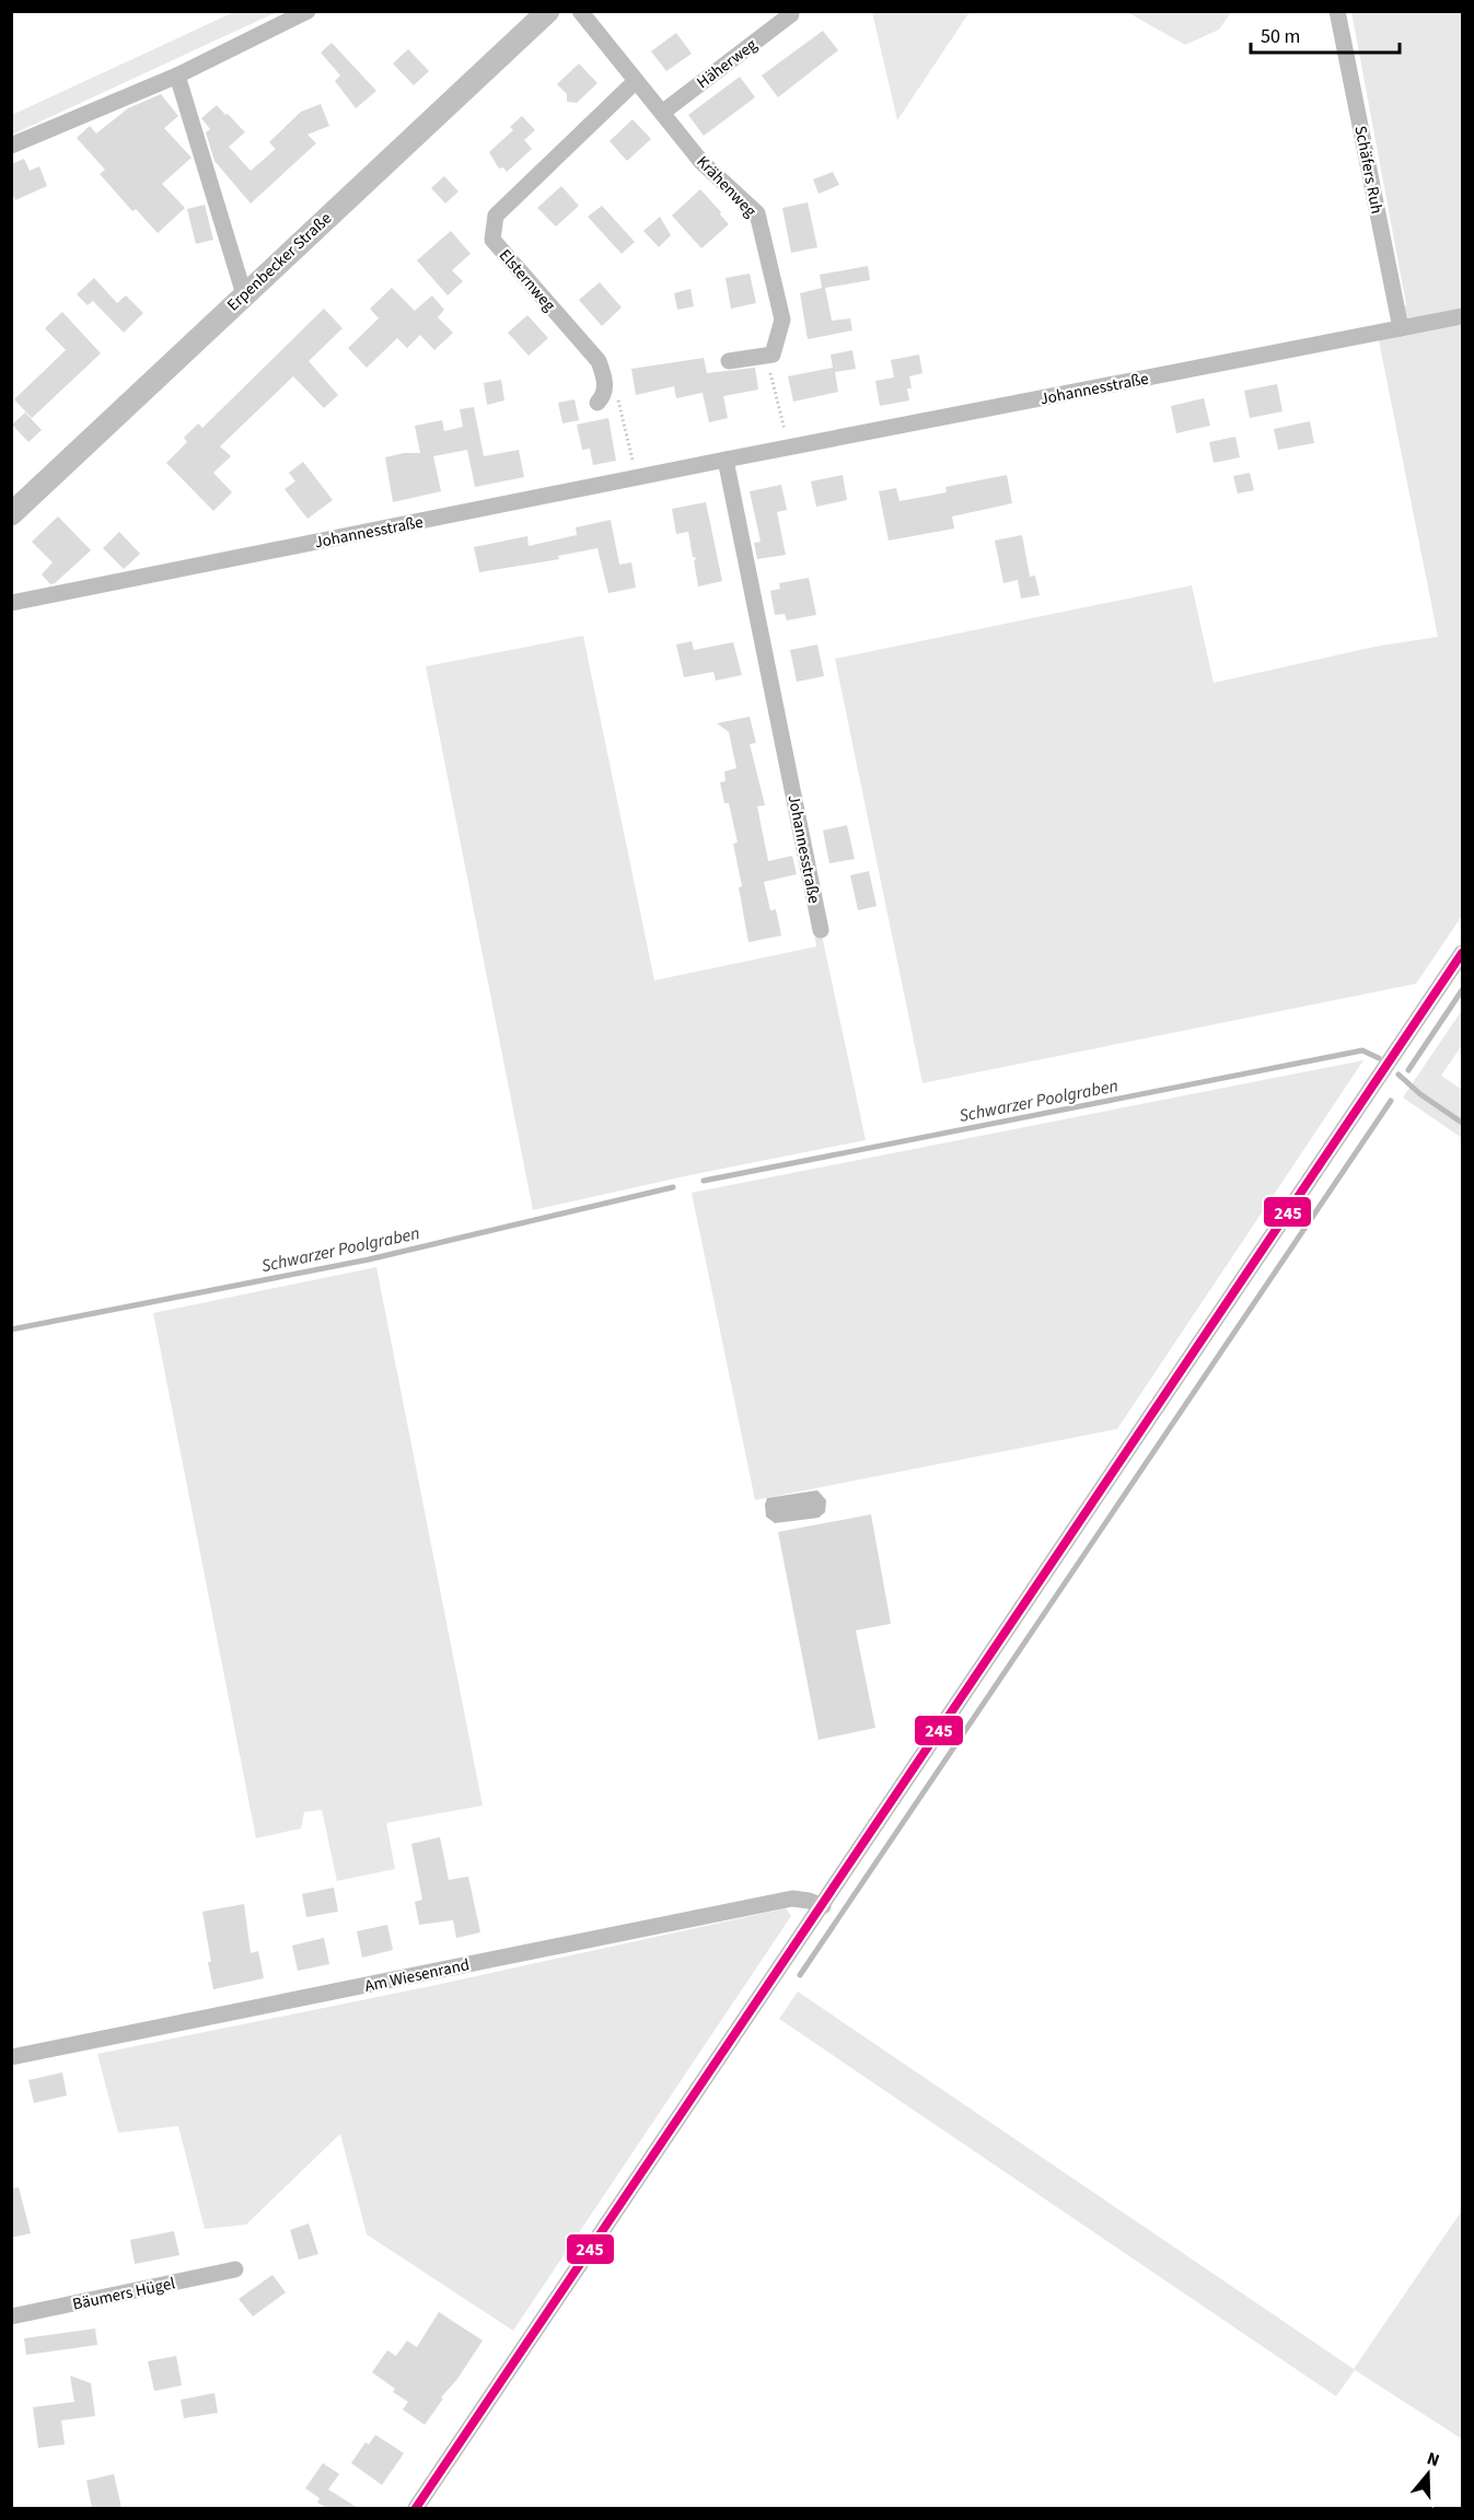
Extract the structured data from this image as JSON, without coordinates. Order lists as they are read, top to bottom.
{
  "streets": {
    "main road": ["Erpenbecker Straße"],
    "street": [
      "Häherweg",
      "Schäfers Ruh",
      "Krähenweg",
      "Elsternweg",
      "Johannesstraße",
      "Am Wiesenrand",
      "Bäumers Hügel"
    ]
  },
  "crossings": [
    ["Häherweg", "Krähenweg"],
    ["Schäfers Ruh", "Johannesstraße"],
    ["Krähenweg", "Elsternweg"]
  ],
  "water": ["Schwarzer Poolgraben"],
  "lines": ["transit line 245"],
  "scale_bar": "50 m",
  "north": "top"
}
